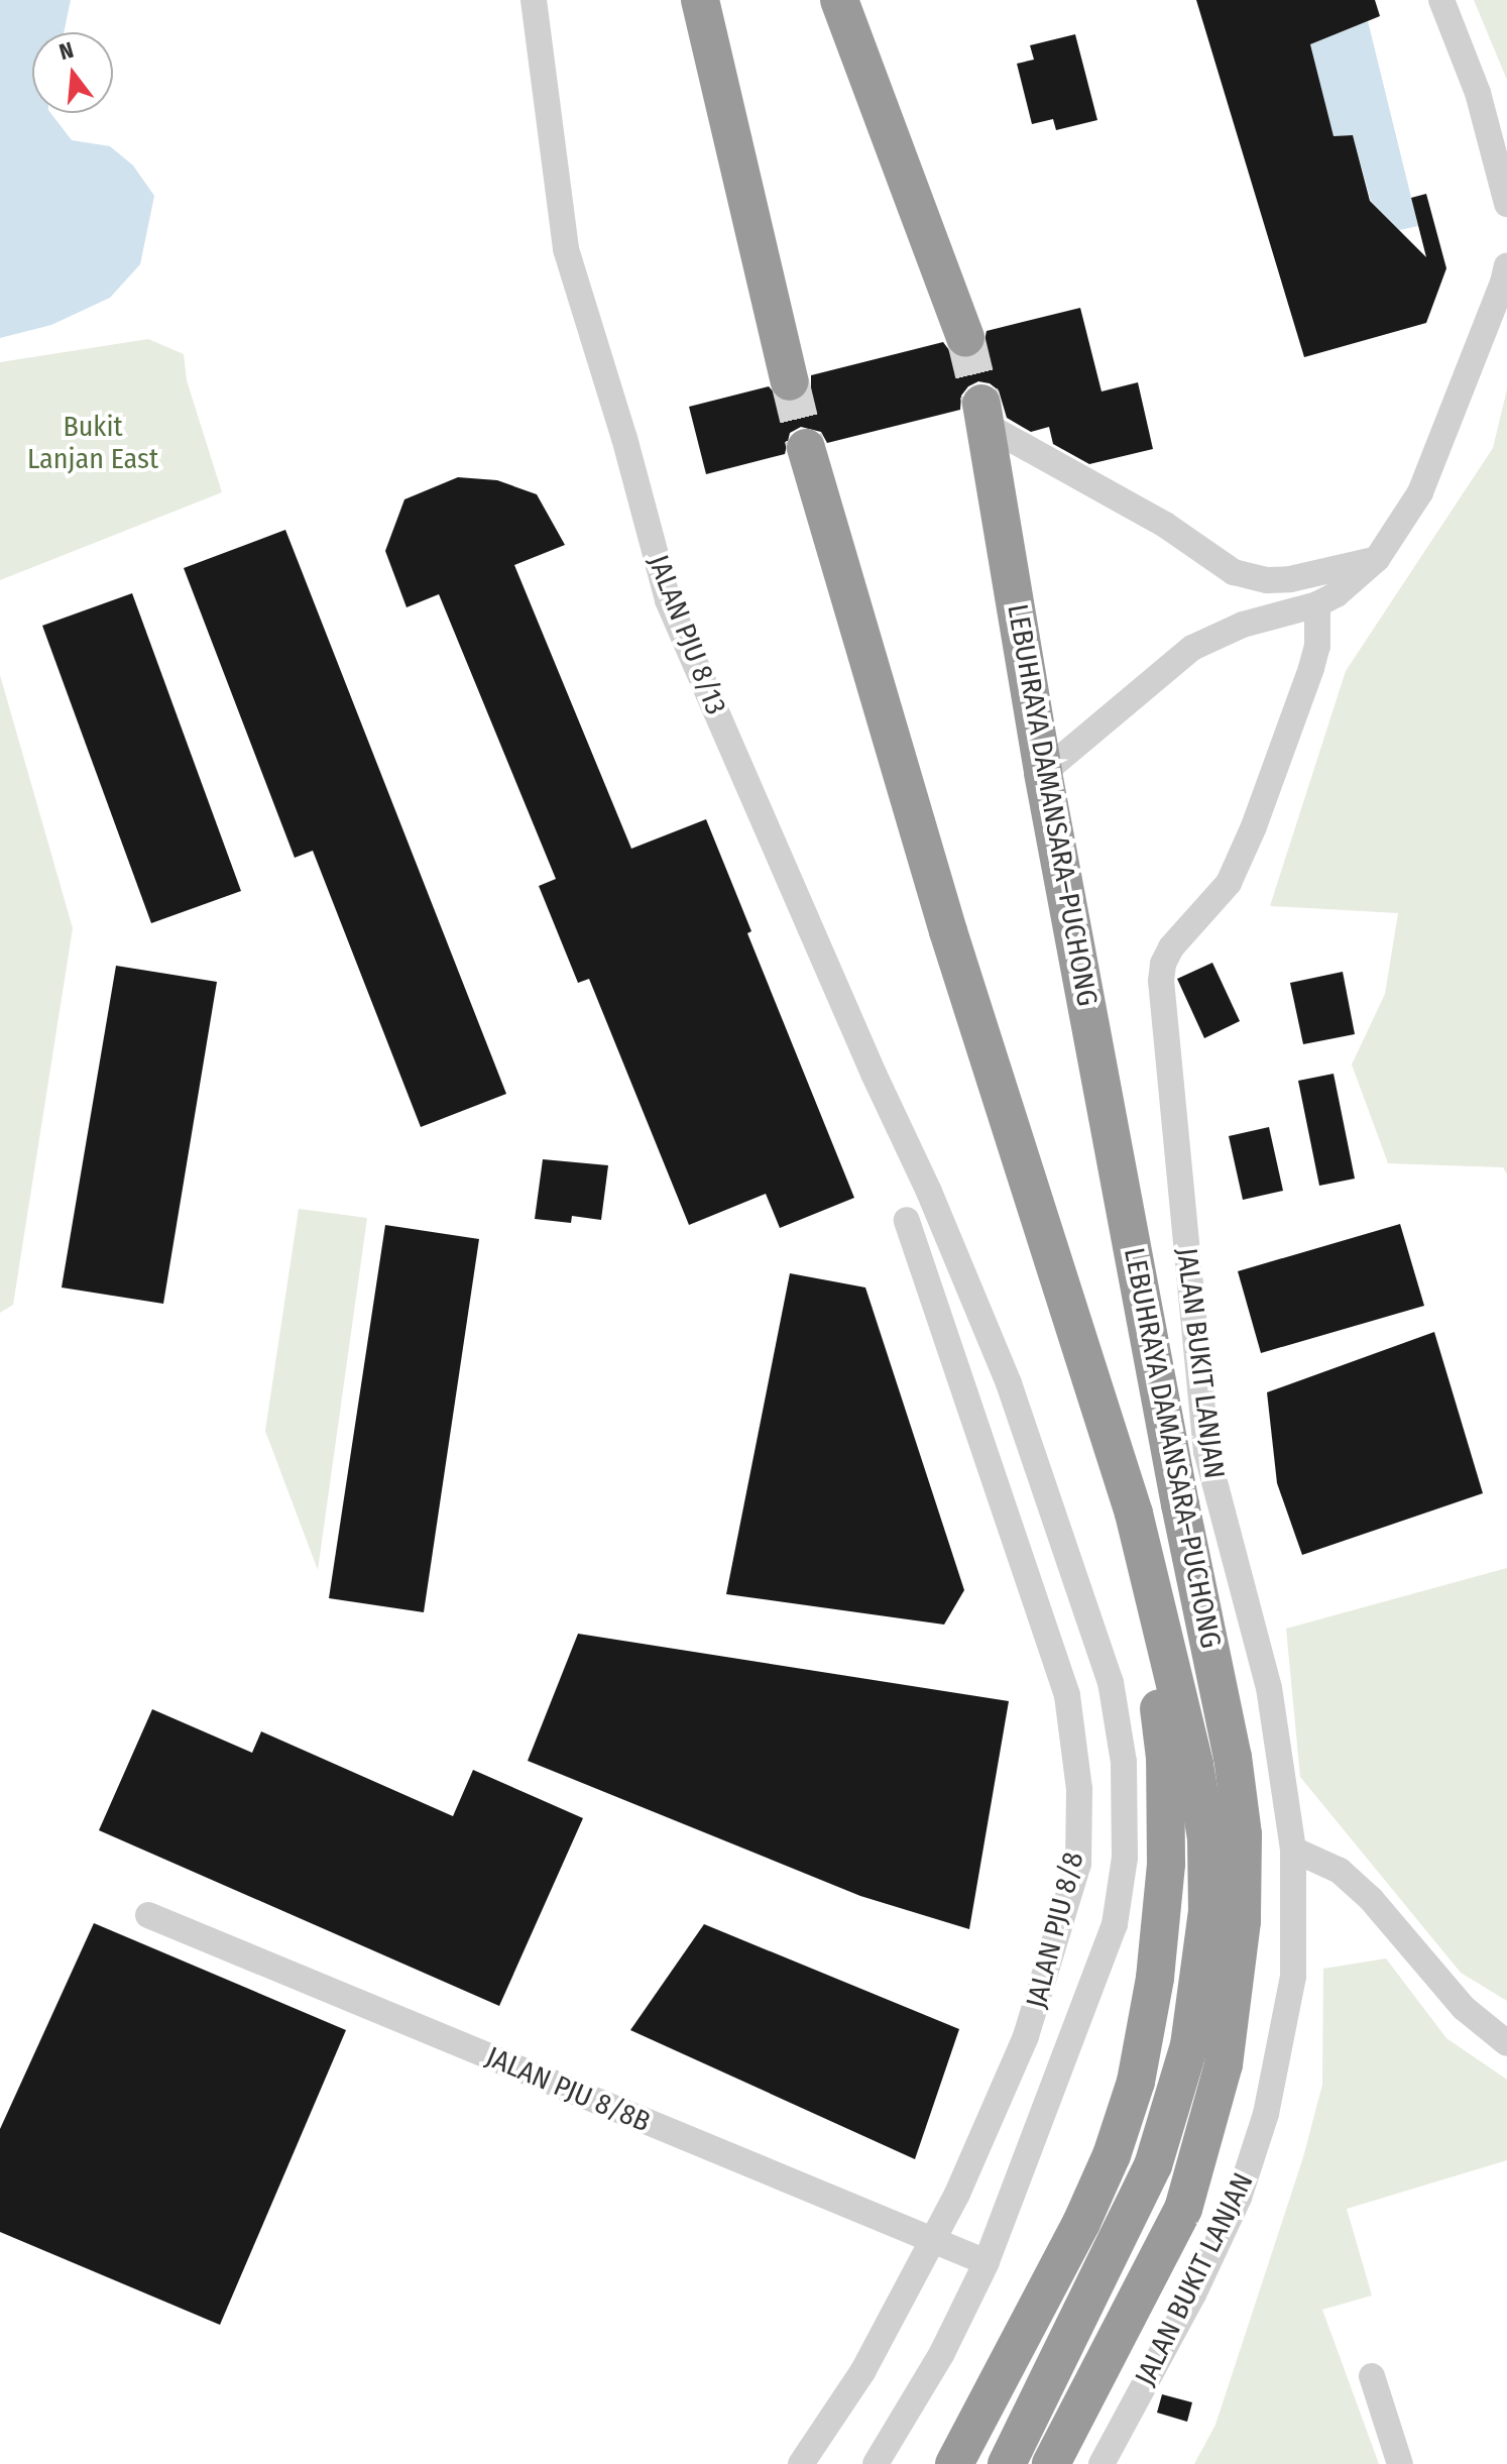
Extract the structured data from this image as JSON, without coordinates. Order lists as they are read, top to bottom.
{
  "streets": {
    "highway": ["LEBUHRAYA DAMANSARA–PUCHONG"],
    "street": [
      "JALAN PJU 8/13",
      "JALAN BUKIT LANJAN",
      "JALAN PJU 8/8",
      "JALAN PJU 8/8B"
    ]
  },
  "crossings": [
    ["JALAN PJU 8/13", "JALAN PJU 8/8"],
    ["JALAN PJU 8/8", "JALAN PJU 8/8B"]
  ],
  "parks": ["Bukit Lanjan East"],
  "north": "top"
}
